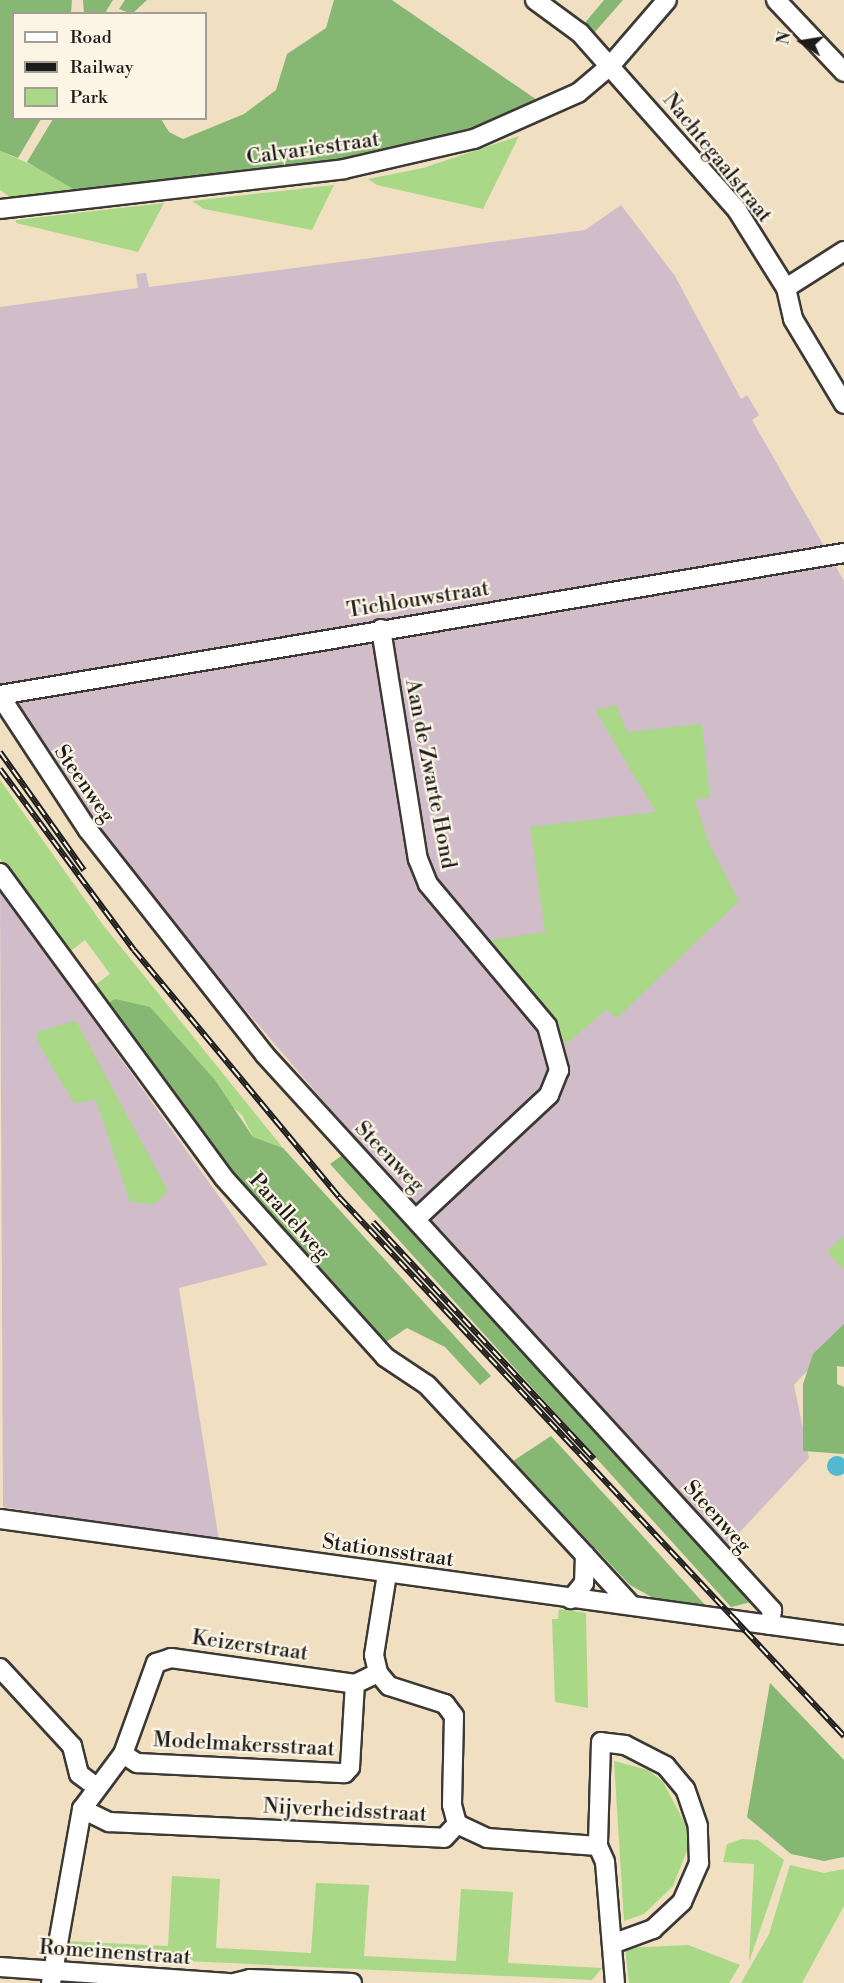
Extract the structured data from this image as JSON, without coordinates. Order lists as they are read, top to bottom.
{
  "streets": {
    "street": [
      "Calvariestraat",
      "Nachtegaalstraat",
      "Tichlouwstraat",
      "Aan de Zwarte Hond",
      "Steenweg",
      "Parallelweg",
      "Stationsstraat",
      "Keizerstraat",
      "Modelmakersstraat",
      "Nijverheidsstraat",
      "Romeinenstraat"
    ]
  },
  "crossings": [
    ["Calvariestraat", "Nachtegaalstraat"],
    ["Tichlouwstraat", "Aan de Zwarte Hond"],
    ["Tichlouwstraat", "Steenweg"],
    ["Aan de Zwarte Hond", "Steenweg"],
    ["Steenweg", "Stationsstraat"],
    ["Parallelweg", "Stationsstraat"],
    ["Keizerstraat", "Modelmakersstraat"],
    ["Keizerstraat", "Nijverheidsstraat"],
    ["Keizerstraat", "Romeinenstraat"]
  ],
  "legend": ["Road", "Railway", "Park"],
  "north": "left"
}
